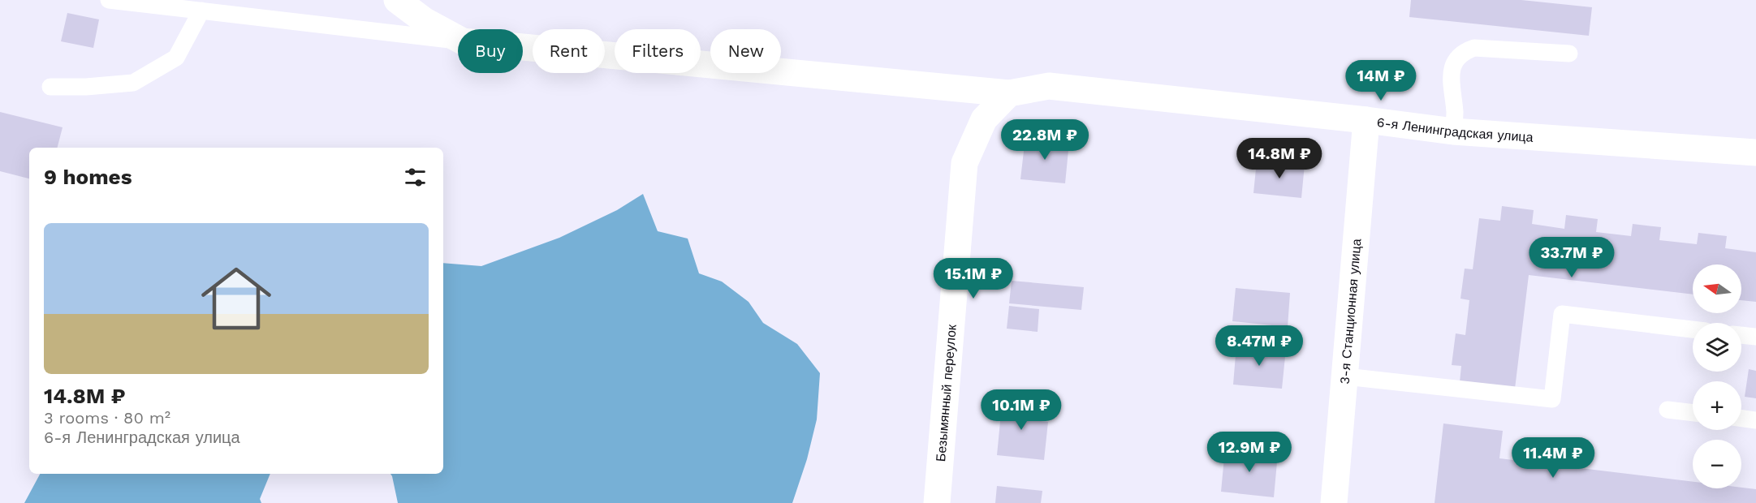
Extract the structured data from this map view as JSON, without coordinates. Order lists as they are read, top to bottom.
{
  "streets": {
    "street": ["6-я Ленинградская улица", "3-я Станционная улица", "Безымянный переулок"]
  },
  "crossings": [
    ["6-я Ленинградская улица", "3-я Станционная улица"],
    ["6-я Ленинградская улица", "Безымянный переулок"]
  ],
  "north": "left",
  "page": {
    "chip": [
      "Buy",
      "Rent",
      "Filters",
      "New"
    ],
    "price": [
      "14M ₽",
      "22.8M ₽",
      "14.8M ₽",
      "33.7M ₽",
      "15.1M ₽",
      "8.47M ₽",
      "10.1M ₽",
      "12.9M ₽",
      "11.4M ₽"
    ],
    "heading": "9 homes",
    "list": [
      {
        "name": "14.8M ₽",
        "note": "3 rooms · 80 m² · 6-я Ленинградская улица"
      }
    ],
    "map_buttons": ["+", "−"]
  }
}
